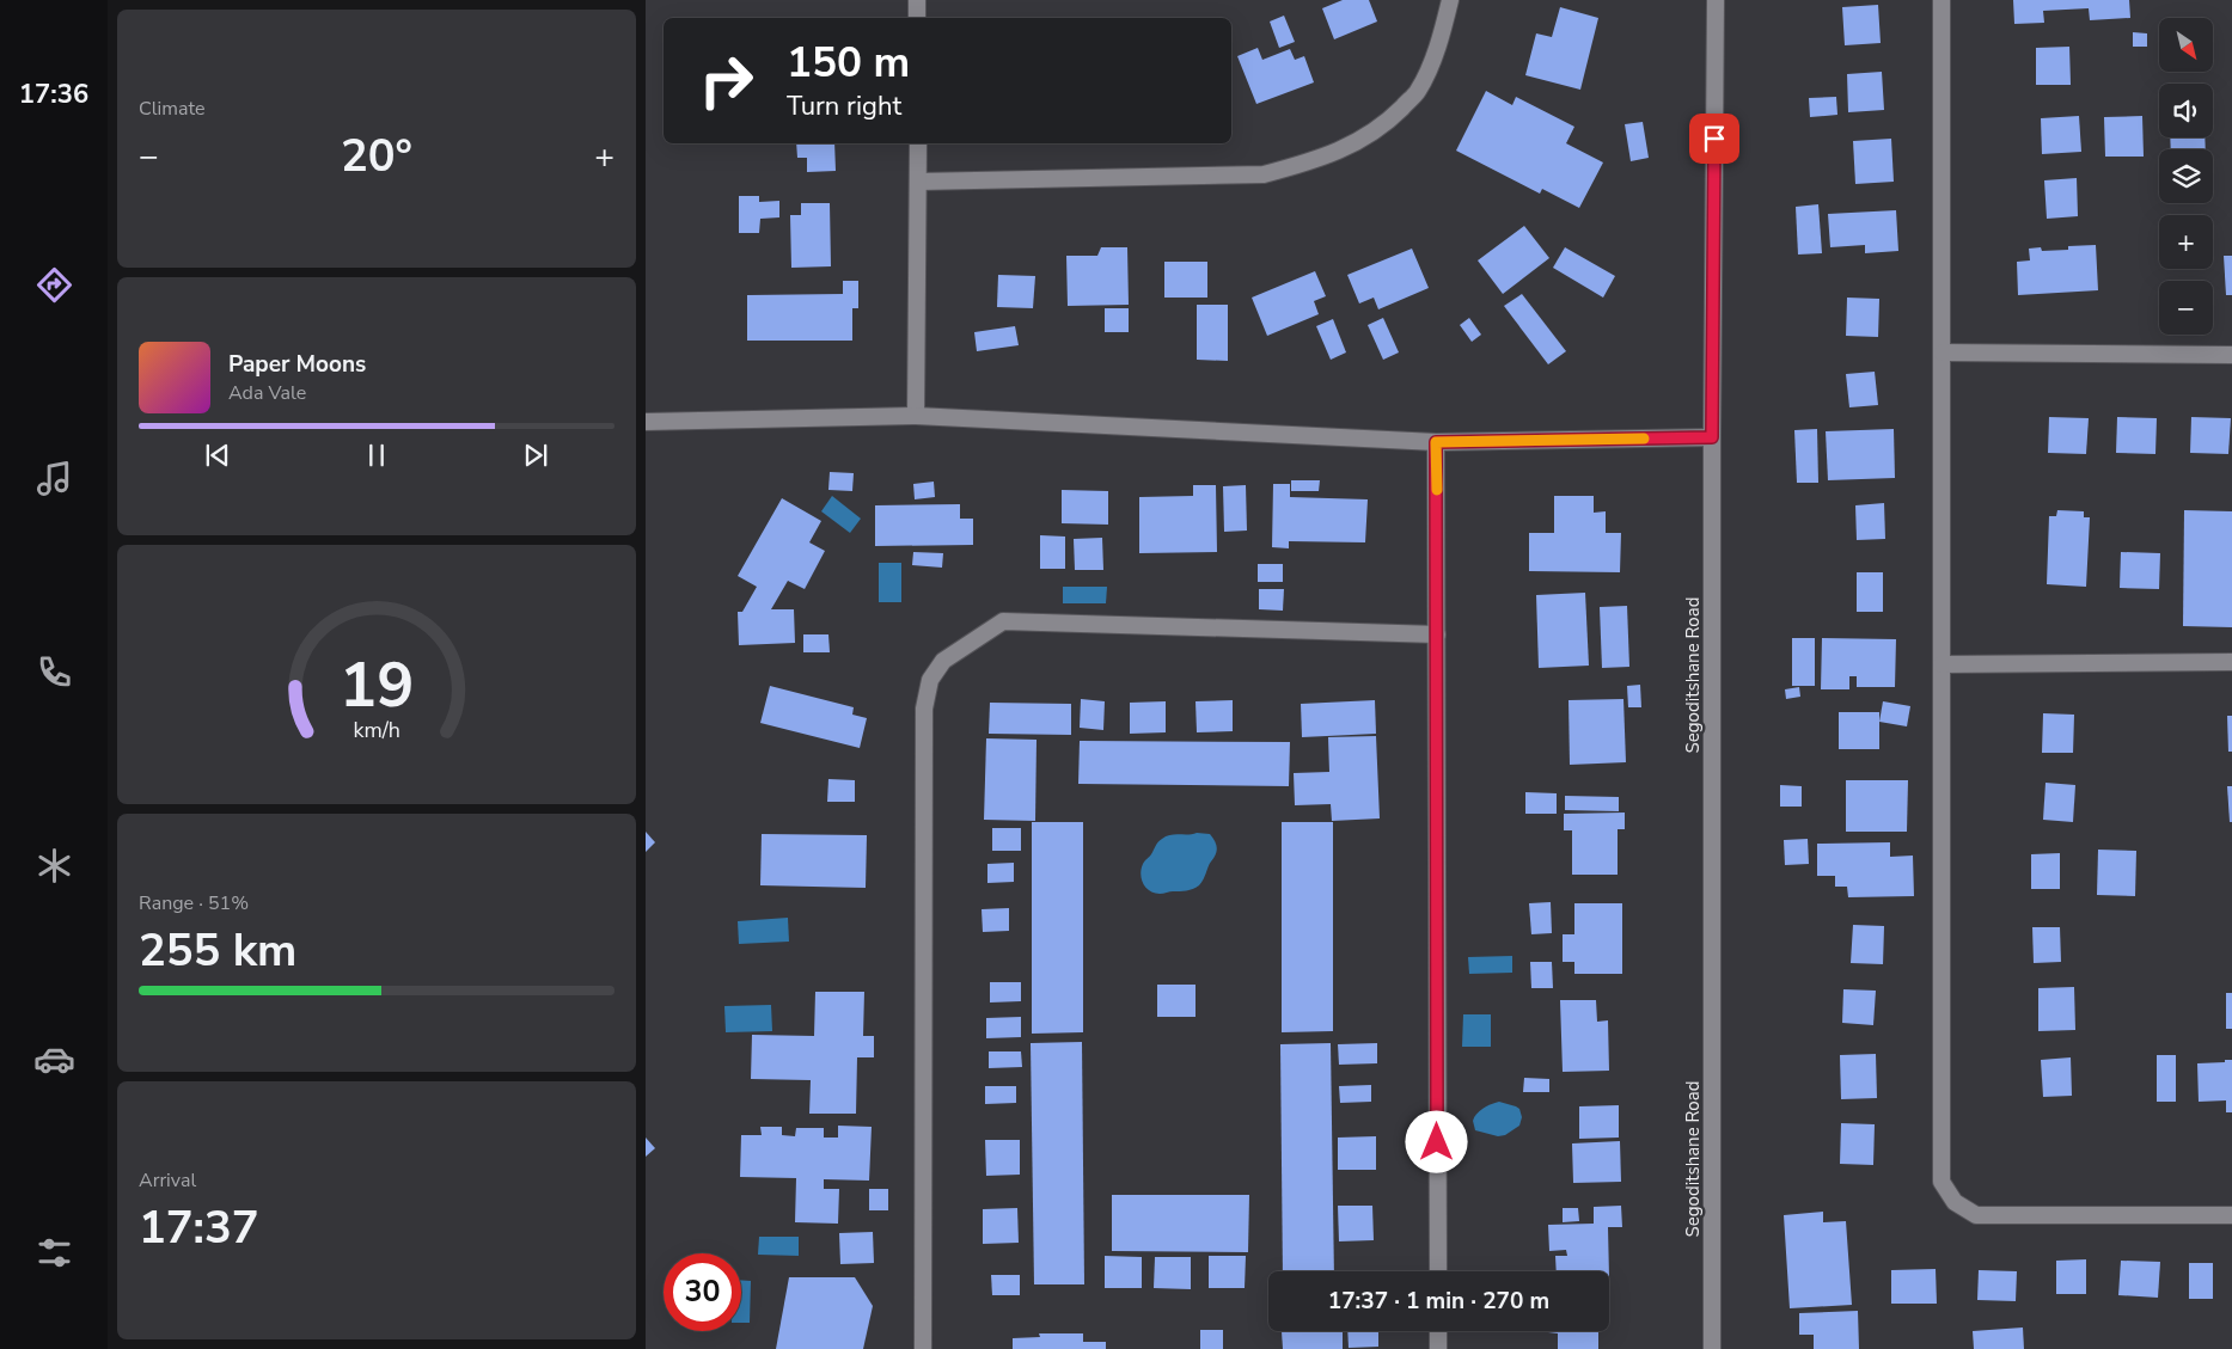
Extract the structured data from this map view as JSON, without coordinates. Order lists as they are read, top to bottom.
{
  "streets": {
    "street": ["Segoditshane Road"]
  },
  "north": "bottom right",
  "page": {
    "tabs": "17:36",
    "tile": [
      "Climate",
      ["Range · 51%", "255 km"],
      ["Arrival", "17:37"]
    ],
    "map_buttons": ["+", "−"],
    "turn": ["150 m", "Turn right"],
    "heat": ["−", "20°", "+"],
    "song": ["Paper Moons", "Ada Vale"],
    "limit": "30",
    "trip": "17:37 · 1 min · 270 m",
    "gauge": ["19", "km/h"]
  }
}
